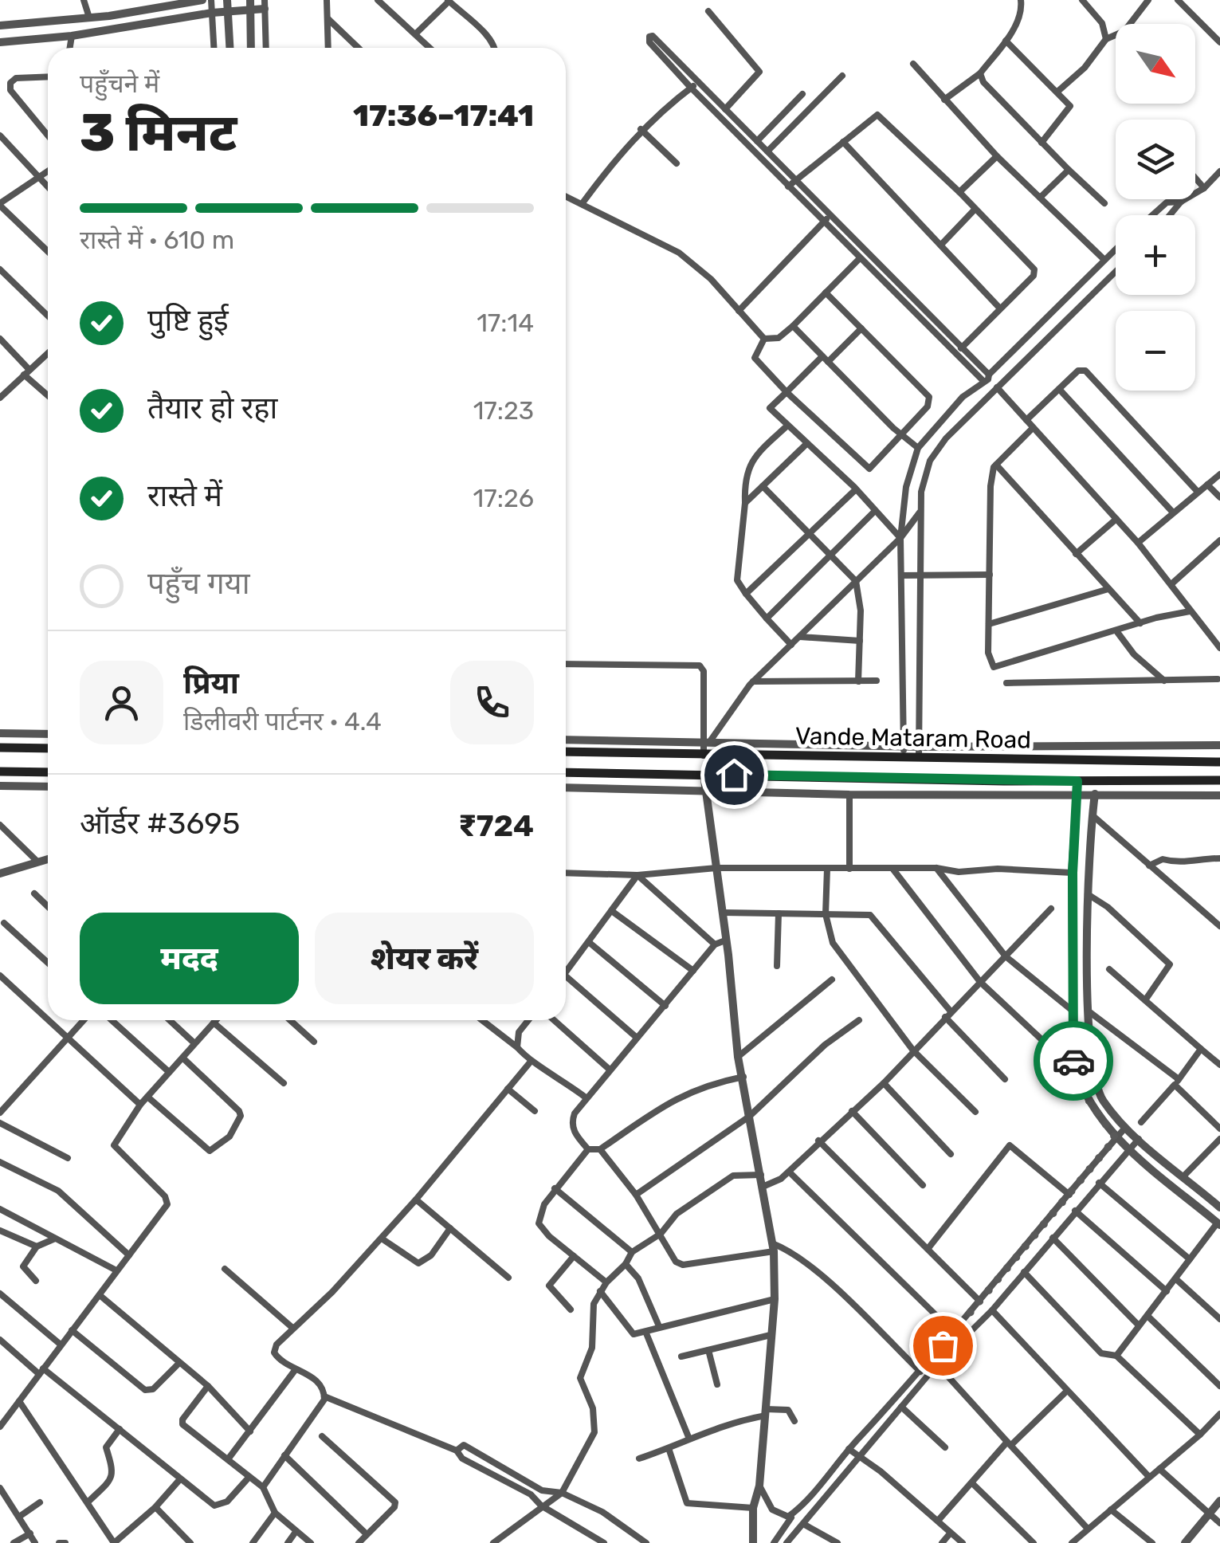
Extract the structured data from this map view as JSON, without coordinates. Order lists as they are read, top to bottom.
{
  "streets": {
    "main road": ["Vande Mataram Road"]
  },
  "north": "bottom right",
  "page": {
    "map_buttons": ["+", "−"],
    "heading": ["3 मिनट", "पहुँचने में", "17:36–17:41"],
    "panel": [
      "प्रिया",
      "डिलीवरी पार्टनर · 4.4",
      "ऑर्डर #3695",
      "₹724"
    ],
    "bar": "रास्ते में · 610 m",
    "list": [
      ["पुष्टि हुई", "17:14"],
      ["तैयार हो रहा", "17:23"],
      ["रास्ते में", "17:26"],
      "पहुँच गया"
    ],
    "buttons": ["मदद", "शेयर करें"]
  }
}
